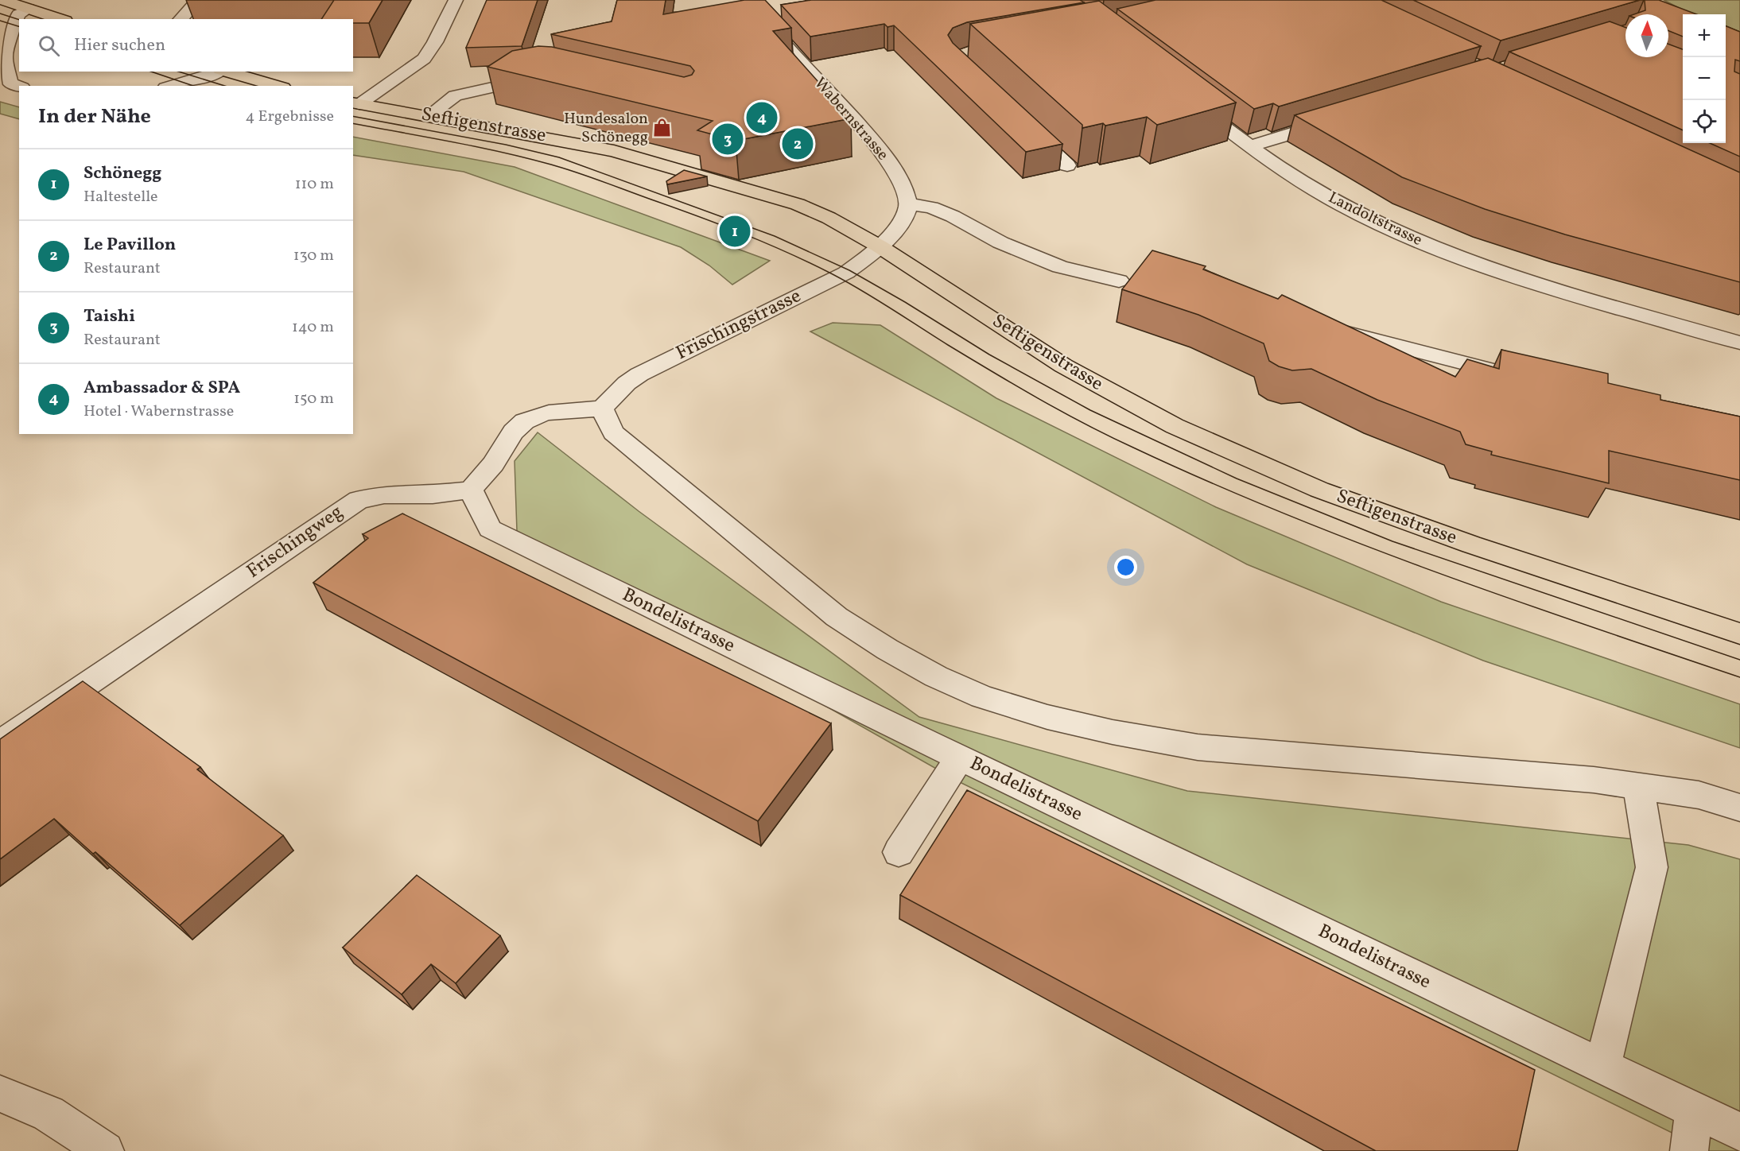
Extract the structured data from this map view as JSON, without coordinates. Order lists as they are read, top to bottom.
{
  "streets": {
    "main road": ["Seftigenstrasse"],
    "street": [
      "Wabernstrasse",
      "Landoltstrasse",
      "Frischingstrasse",
      "Frischingweg",
      "Bondelistrasse"
    ]
  },
  "crossings": [
    ["Seftigenstrasse", "Frischingstrasse"],
    ["Frischingweg", "Bondelistrasse"]
  ],
  "places": {
    "shop": ["Hundesalon Schönegg"]
  },
  "north": "top",
  "page": {
    "map_buttons": ["+", "−"],
    "search": "Hier suchen",
    "heading": ["In der Nähe", "4 Ergebnisse"],
    "pins": [
      "4",
      "3",
      "2",
      "1"
    ],
    "list": [
      {
        "mark": "1",
        "name": "Schönegg",
        "note": "Haltestelle",
        "value": "110 m"
      },
      {
        "mark": "2",
        "name": "Le Pavillon",
        "note": "Restaurant",
        "value": "130 m"
      },
      {
        "mark": "3",
        "name": "Taishi",
        "note": "Restaurant",
        "value": "140 m"
      },
      {
        "mark": "4",
        "name": "Ambassador & SPA",
        "note": "Hotel · Wabernstrasse",
        "value": "150 m"
      }
    ]
  }
}
